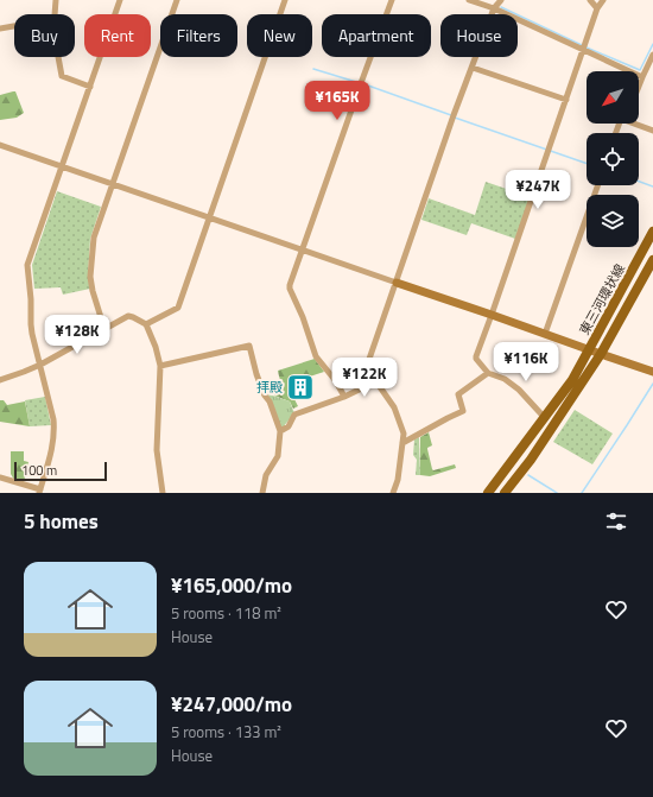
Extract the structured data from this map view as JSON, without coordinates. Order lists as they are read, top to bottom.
{
  "streets": {
    "main road": ["東三河環状線"]
  },
  "places": {
    "building": ["拝殿"]
  },
  "scale_bar": "100 m",
  "north": "bottom left",
  "page": {
    "chip": [
      "Buy",
      "Rent",
      "Filters",
      "New",
      "Apartment",
      "House"
    ],
    "price": [
      "¥165K",
      "¥247K",
      "¥128K",
      "¥116K",
      "¥122K"
    ],
    "scale": "100 m",
    "heading": "5 homes",
    "list": [
      {
        "name": "¥165,000/mo",
        "note": "5 rooms · 118 m² · House"
      },
      {
        "name": "¥247,000/mo",
        "note": "5 rooms · 133 m² · House"
      }
    ]
  }
}
